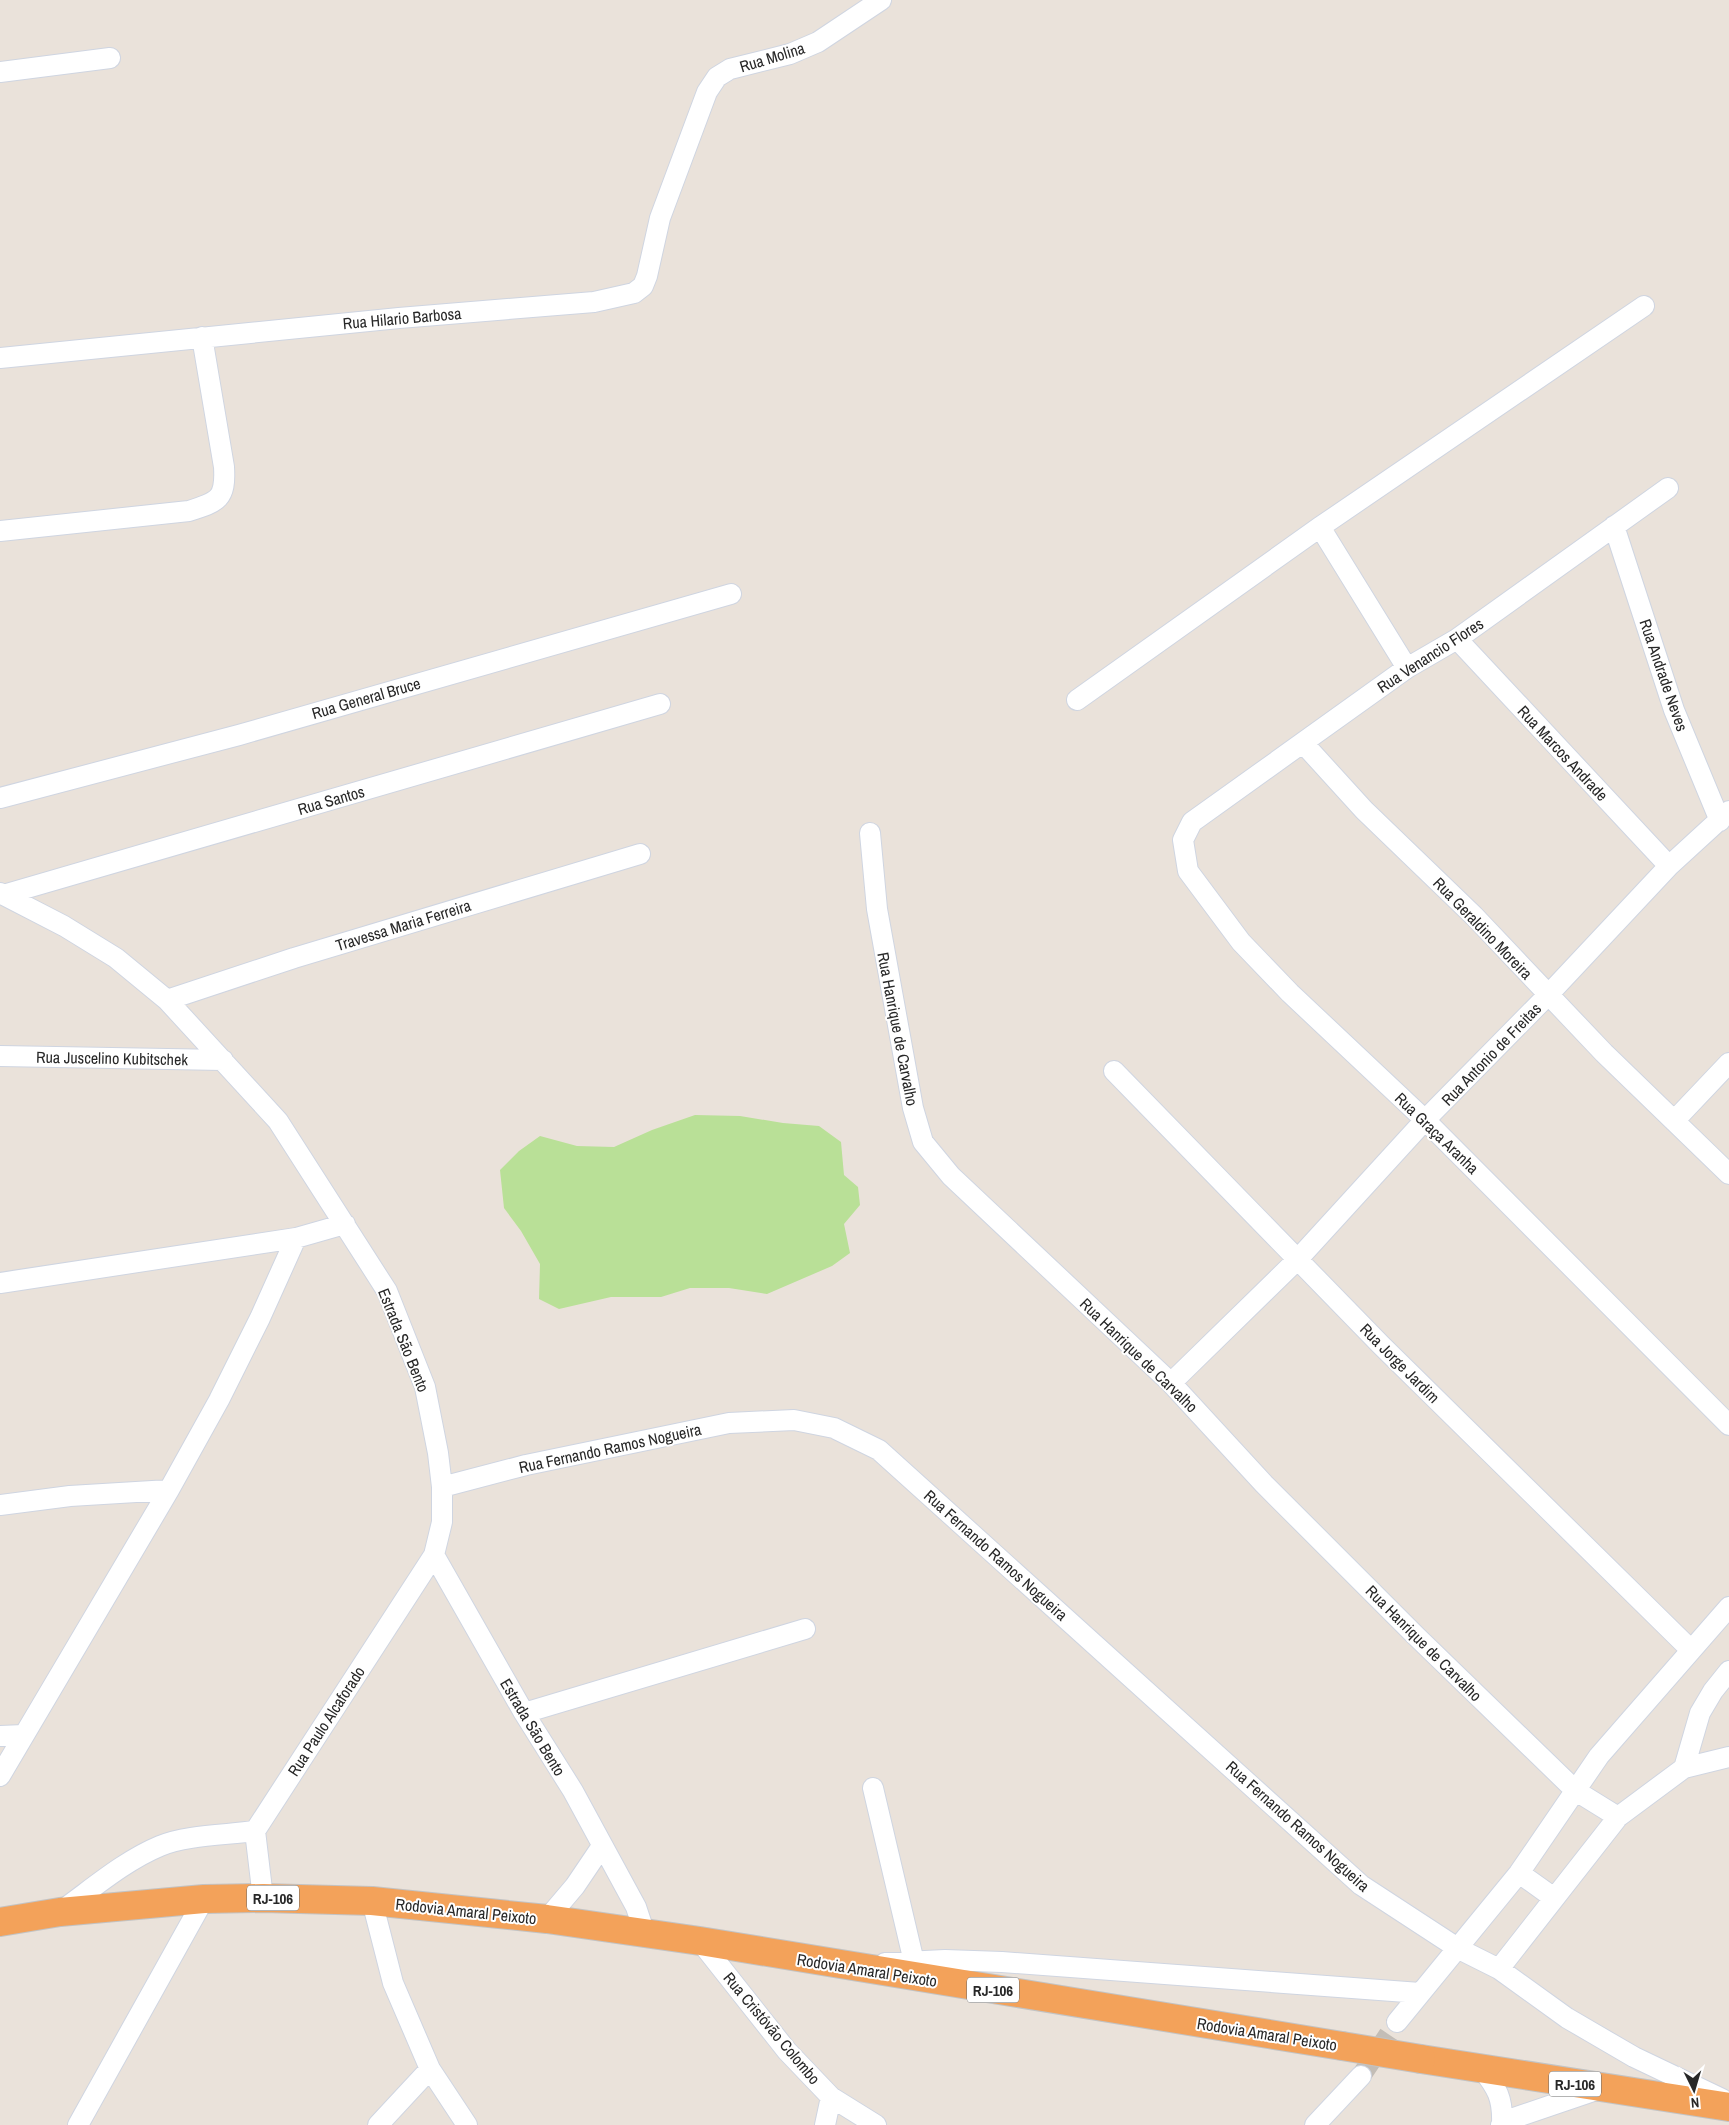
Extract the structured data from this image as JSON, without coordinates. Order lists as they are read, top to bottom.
{
  "streets": {
    "highway": ["RJ-106", "Rodovia Amaral Peixoto"],
    "street": [
      "Rua Molina",
      "Rua Hilario Barbosa",
      "Rua Venancio Flores",
      "Rua Andrade Neves",
      "Rua General Bruce",
      "Rua Marcos Andrade",
      "Rua Santos",
      "Travessa Maria Ferreira",
      "Rua Geraldino Moreira",
      "Rua Hanrique de Carvalho",
      "Rua Antonio de Freitas",
      "Rua Juscelino Kubitschek",
      "Rua Graça Aranha",
      "Estrada São Bento",
      "Rua Jorge Jardim",
      "Rua Fernando Ramos Nogueira",
      "Rua Paulo Alcaforado",
      "Rua Cristóvão Colombo"
    ]
  },
  "crossings": [
    ["Rua Molina", "Rua Hilario Barbosa"],
    ["Rua Venancio Flores", "Rua Andrade Neves"],
    ["Rua Venancio Flores", "Rua Marcos Andrade"],
    ["Rua Venancio Flores", "Rua Geraldino Moreira"],
    ["Rua Venancio Flores", "Rua Graça Aranha"],
    ["Rua Andrade Neves", "Rua Antonio de Freitas"],
    ["Rua Marcos Andrade", "Rua Antonio de Freitas"],
    ["Rua Santos", "Estrada São Bento"],
    ["Travessa Maria Ferreira", "Estrada São Bento"],
    ["Rua Geraldino Moreira", "Rua Antonio de Freitas"],
    ["Rua Hanrique de Carvalho", "Rua Antonio de Freitas"],
    ["Rua Antonio de Freitas", "Rua Graça Aranha"],
    ["Rua Antonio de Freitas", "Rua Jorge Jardim"],
    ["Rua Juscelino Kubitschek", "Estrada São Bento"],
    ["Estrada São Bento", "Rua Fernando Ramos Nogueira"],
    ["Estrada São Bento", "Rua Paulo Alcaforado"],
    ["Estrada São Bento", "Rodovia Amaral Peixoto"],
    ["Rodovia Amaral Peixoto", "Rua Cristóvão Colombo"]
  ],
  "north": "bottom"
}
